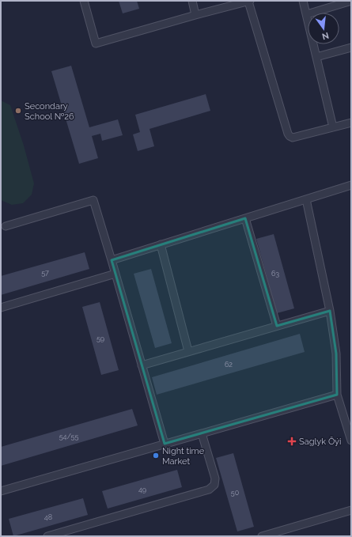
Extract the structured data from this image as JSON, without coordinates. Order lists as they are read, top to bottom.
{
  "places": {
    "other": ["Secondary School №26", "Night time Market"],
    "health": ["Saglyk Öýi"]
  },
  "house_numbers": [
    "57",
    "63",
    "59",
    "62",
    "54/55",
    "49",
    "50",
    "48"
  ],
  "north": "bottom"
}
